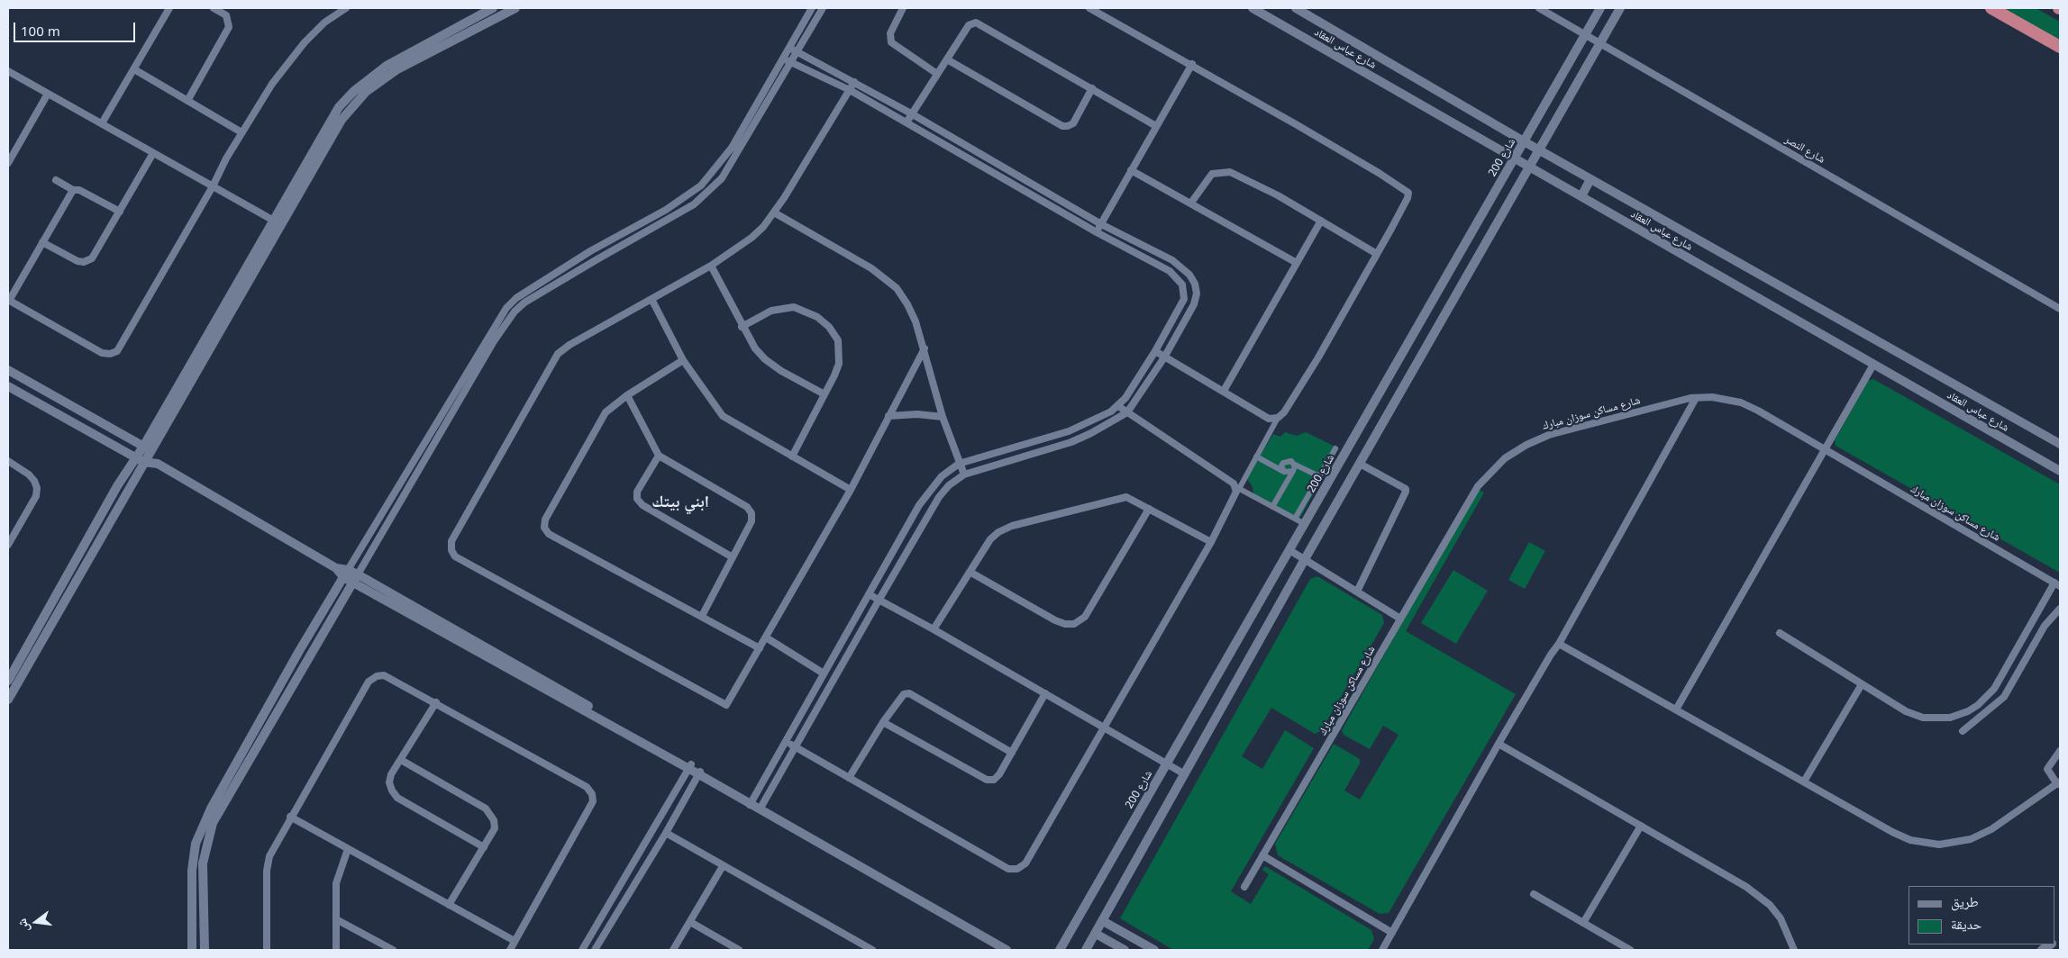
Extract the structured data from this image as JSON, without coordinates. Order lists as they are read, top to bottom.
{
  "streets": {
    "street": [
      "شارع عباس العقاد",
      "شارع النصر",
      "شارع 200",
      "شارع مساكن سوزان مبارك"
    ]
  },
  "crossings": [
    ["شارع عباس العقاد", "شارع 200"],
    ["شارع النصر", "شارع 200"]
  ],
  "districts": ["ابني بيتك"],
  "legend": ["طريق", "حديقة"],
  "scale_bar": "100 m",
  "north": "left"
}
